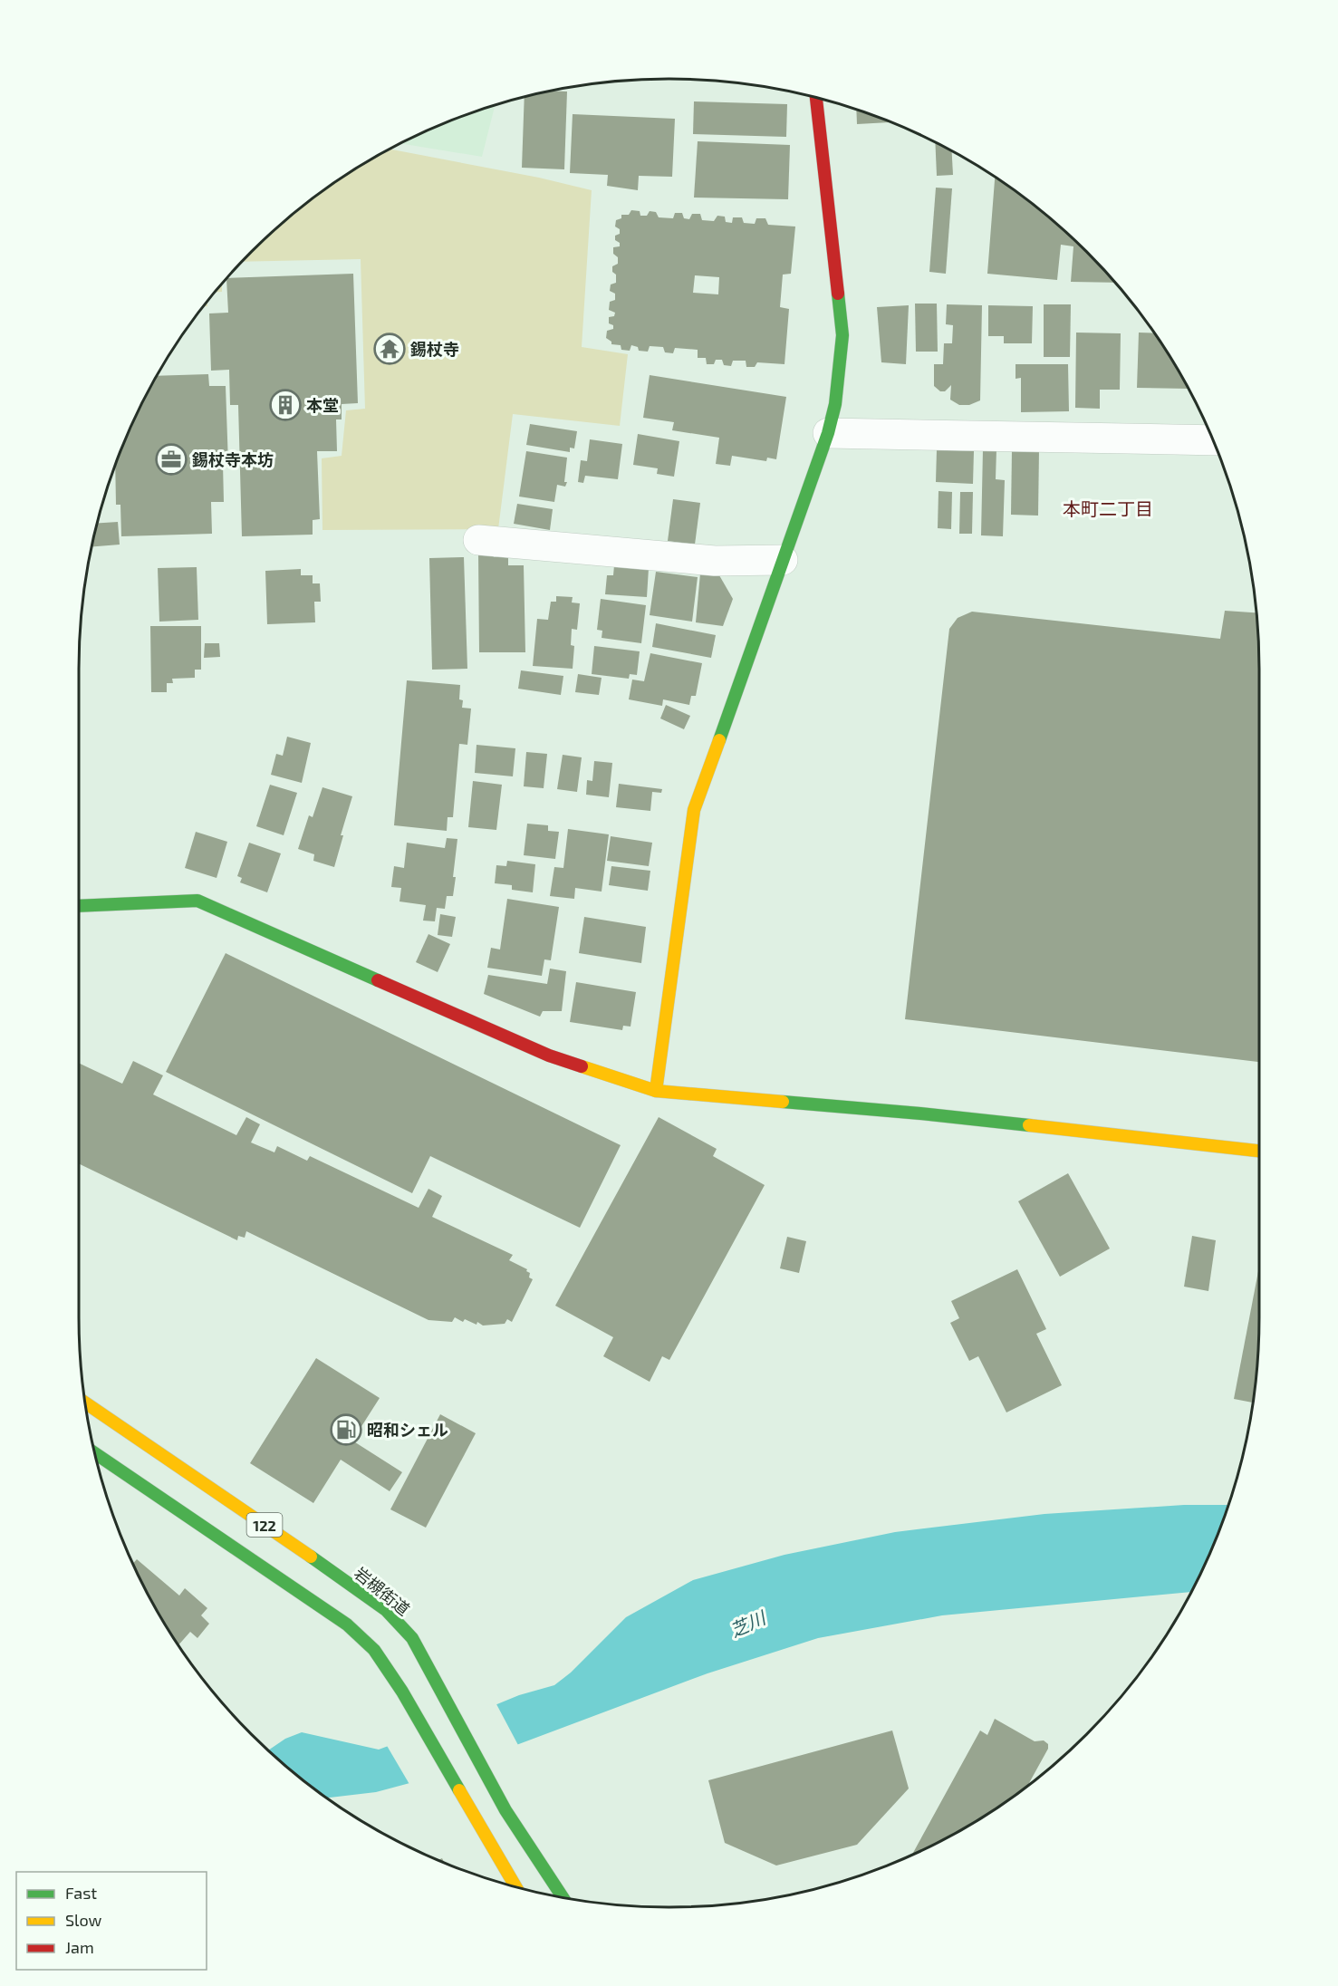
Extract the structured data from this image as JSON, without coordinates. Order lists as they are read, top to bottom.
{
  "streets": {
    "main road": ["122", "岩槻街道"]
  },
  "districts": ["本町二丁目"],
  "water": ["芝川"],
  "places": {
    "temple": ["錫杖寺"],
    "building": ["本堂"],
    "office": ["錫杖寺本坊"],
    "fuel station": ["昭和シェル"]
  },
  "legend": ["Fast", "Slow", "Jam"]
}
